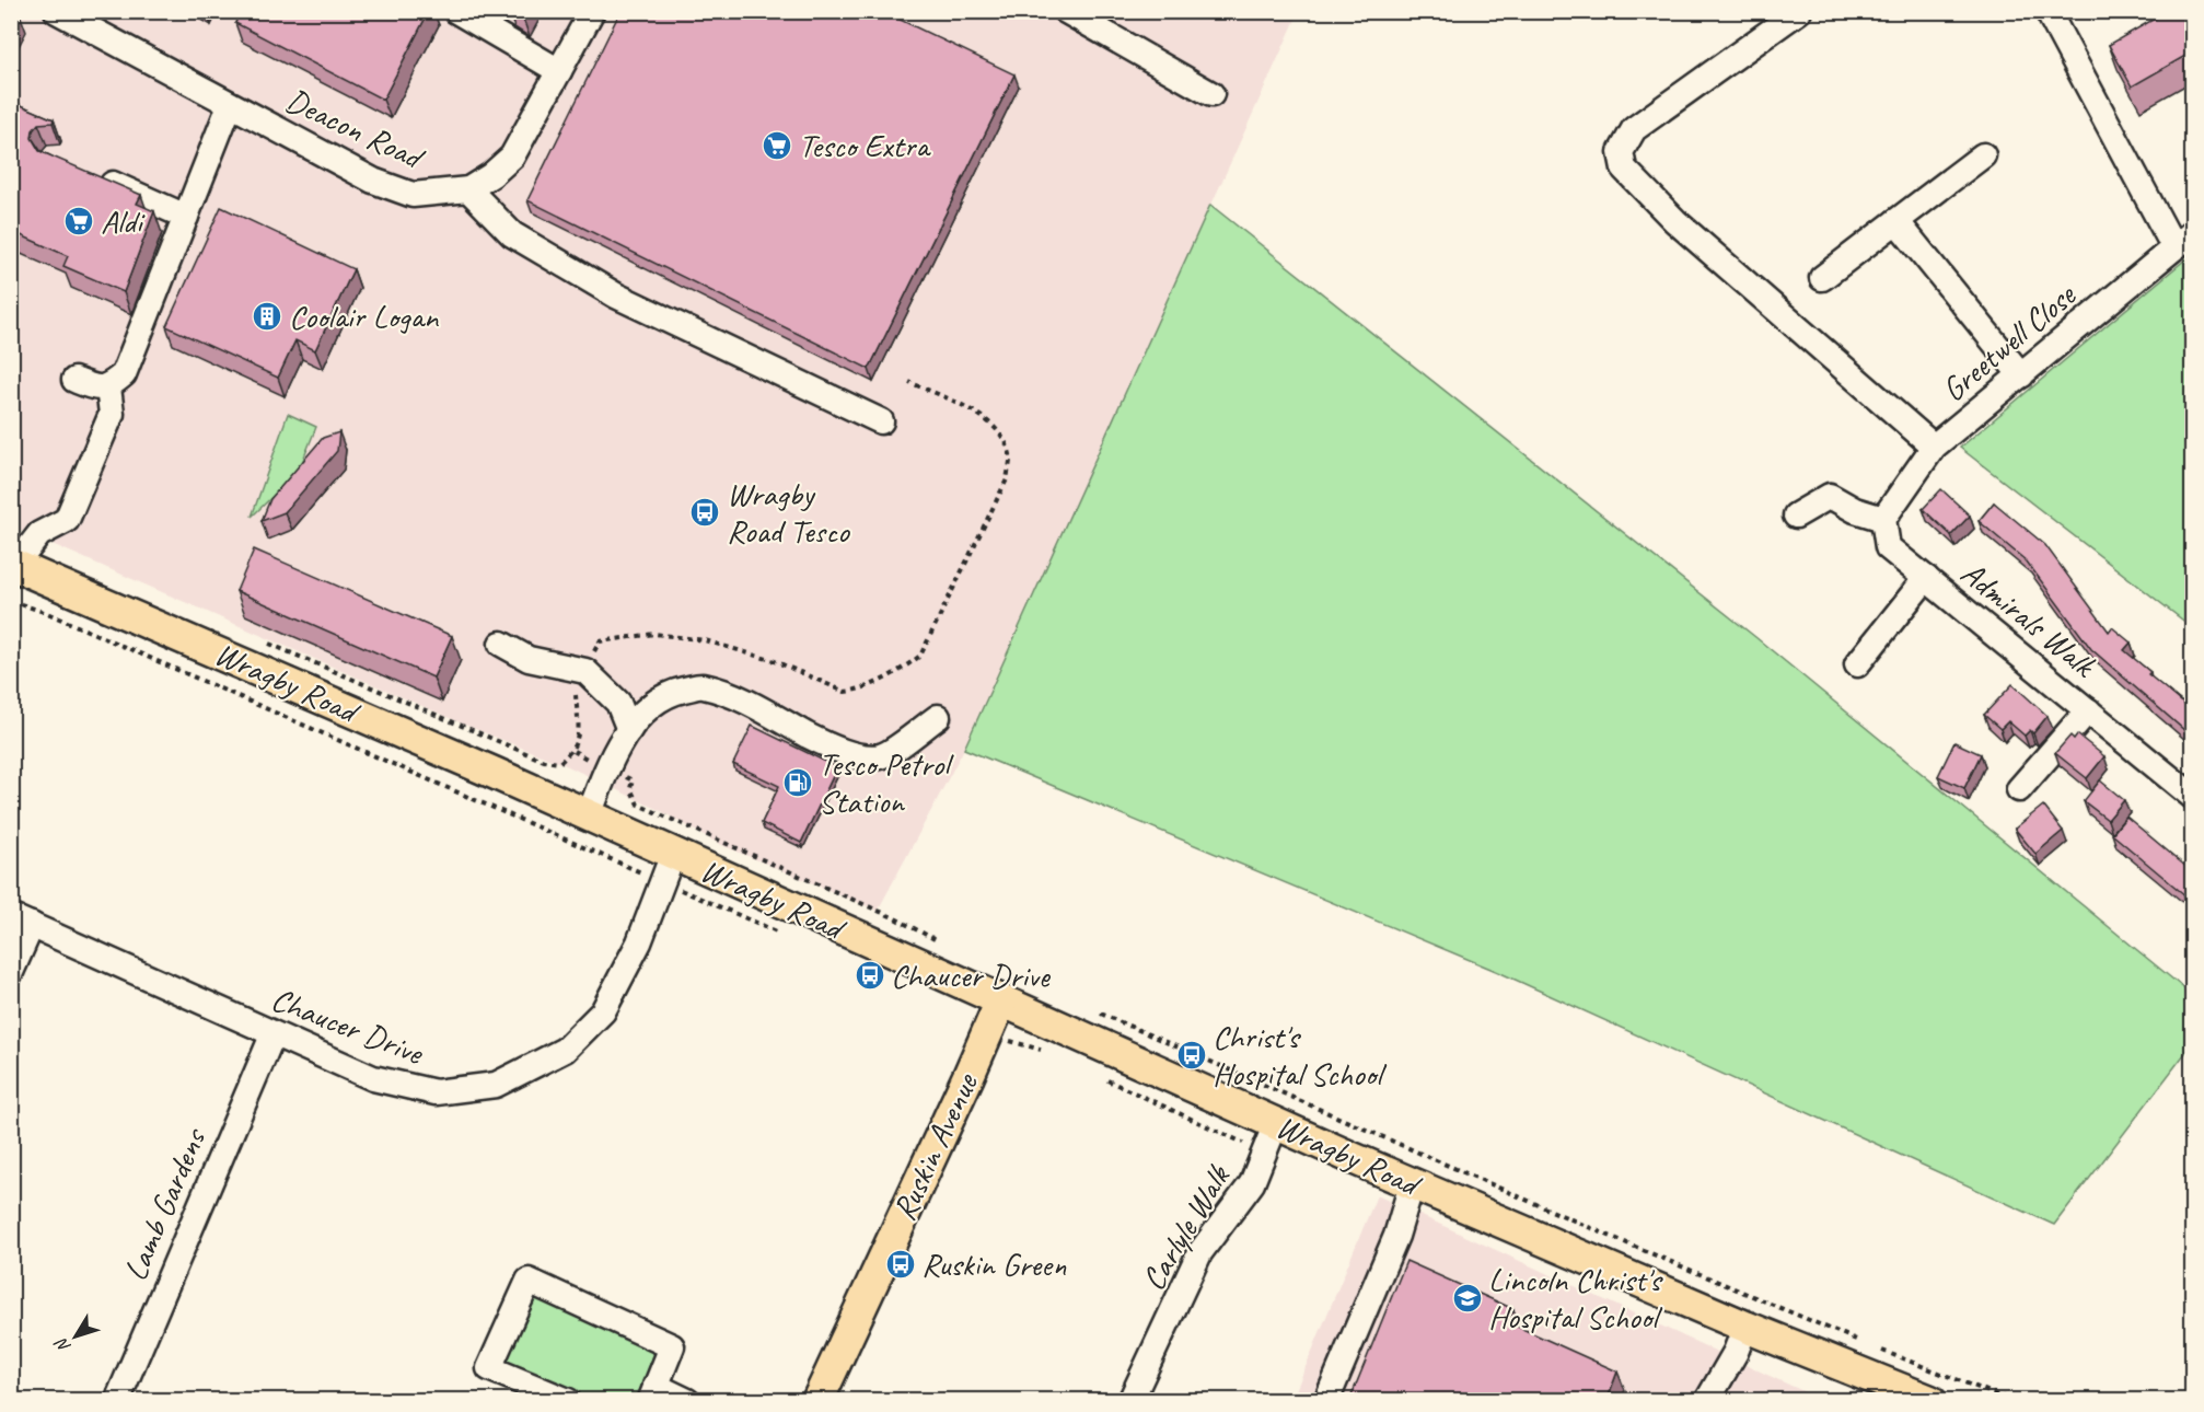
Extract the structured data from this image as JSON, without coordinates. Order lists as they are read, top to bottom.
{
  "streets": {
    "main road": ["Wragby Road", "Ruskin Avenue"],
    "street": [
      "Deacon Road",
      "Greetwell Close",
      "Admirals Walk",
      "Chaucer Drive",
      "Lamb Gardens",
      "Carlyle Walk"
    ]
  },
  "crossings": [
    ["Greetwell Close", "Admirals Walk"],
    ["Wragby Road", "Chaucer Drive"],
    ["Wragby Road", "Ruskin Avenue"],
    ["Wragby Road", "Carlyle Walk"],
    ["Chaucer Drive", "Lamb Gardens"]
  ],
  "places": {
    "supermarket": ["Tesco Extra", "Aldi"],
    "building": ["Coolair Logan"],
    "bus stop": [
      "Wragby Road Tesco",
      "Chaucer Drive",
      "Christ's Hospital School",
      "Ruskin Green"
    ],
    "fuel station": ["Tesco Petrol Station"],
    "school or university": ["Lincoln Christ's Hospital School"]
  },
  "north": "bottom left"
}
